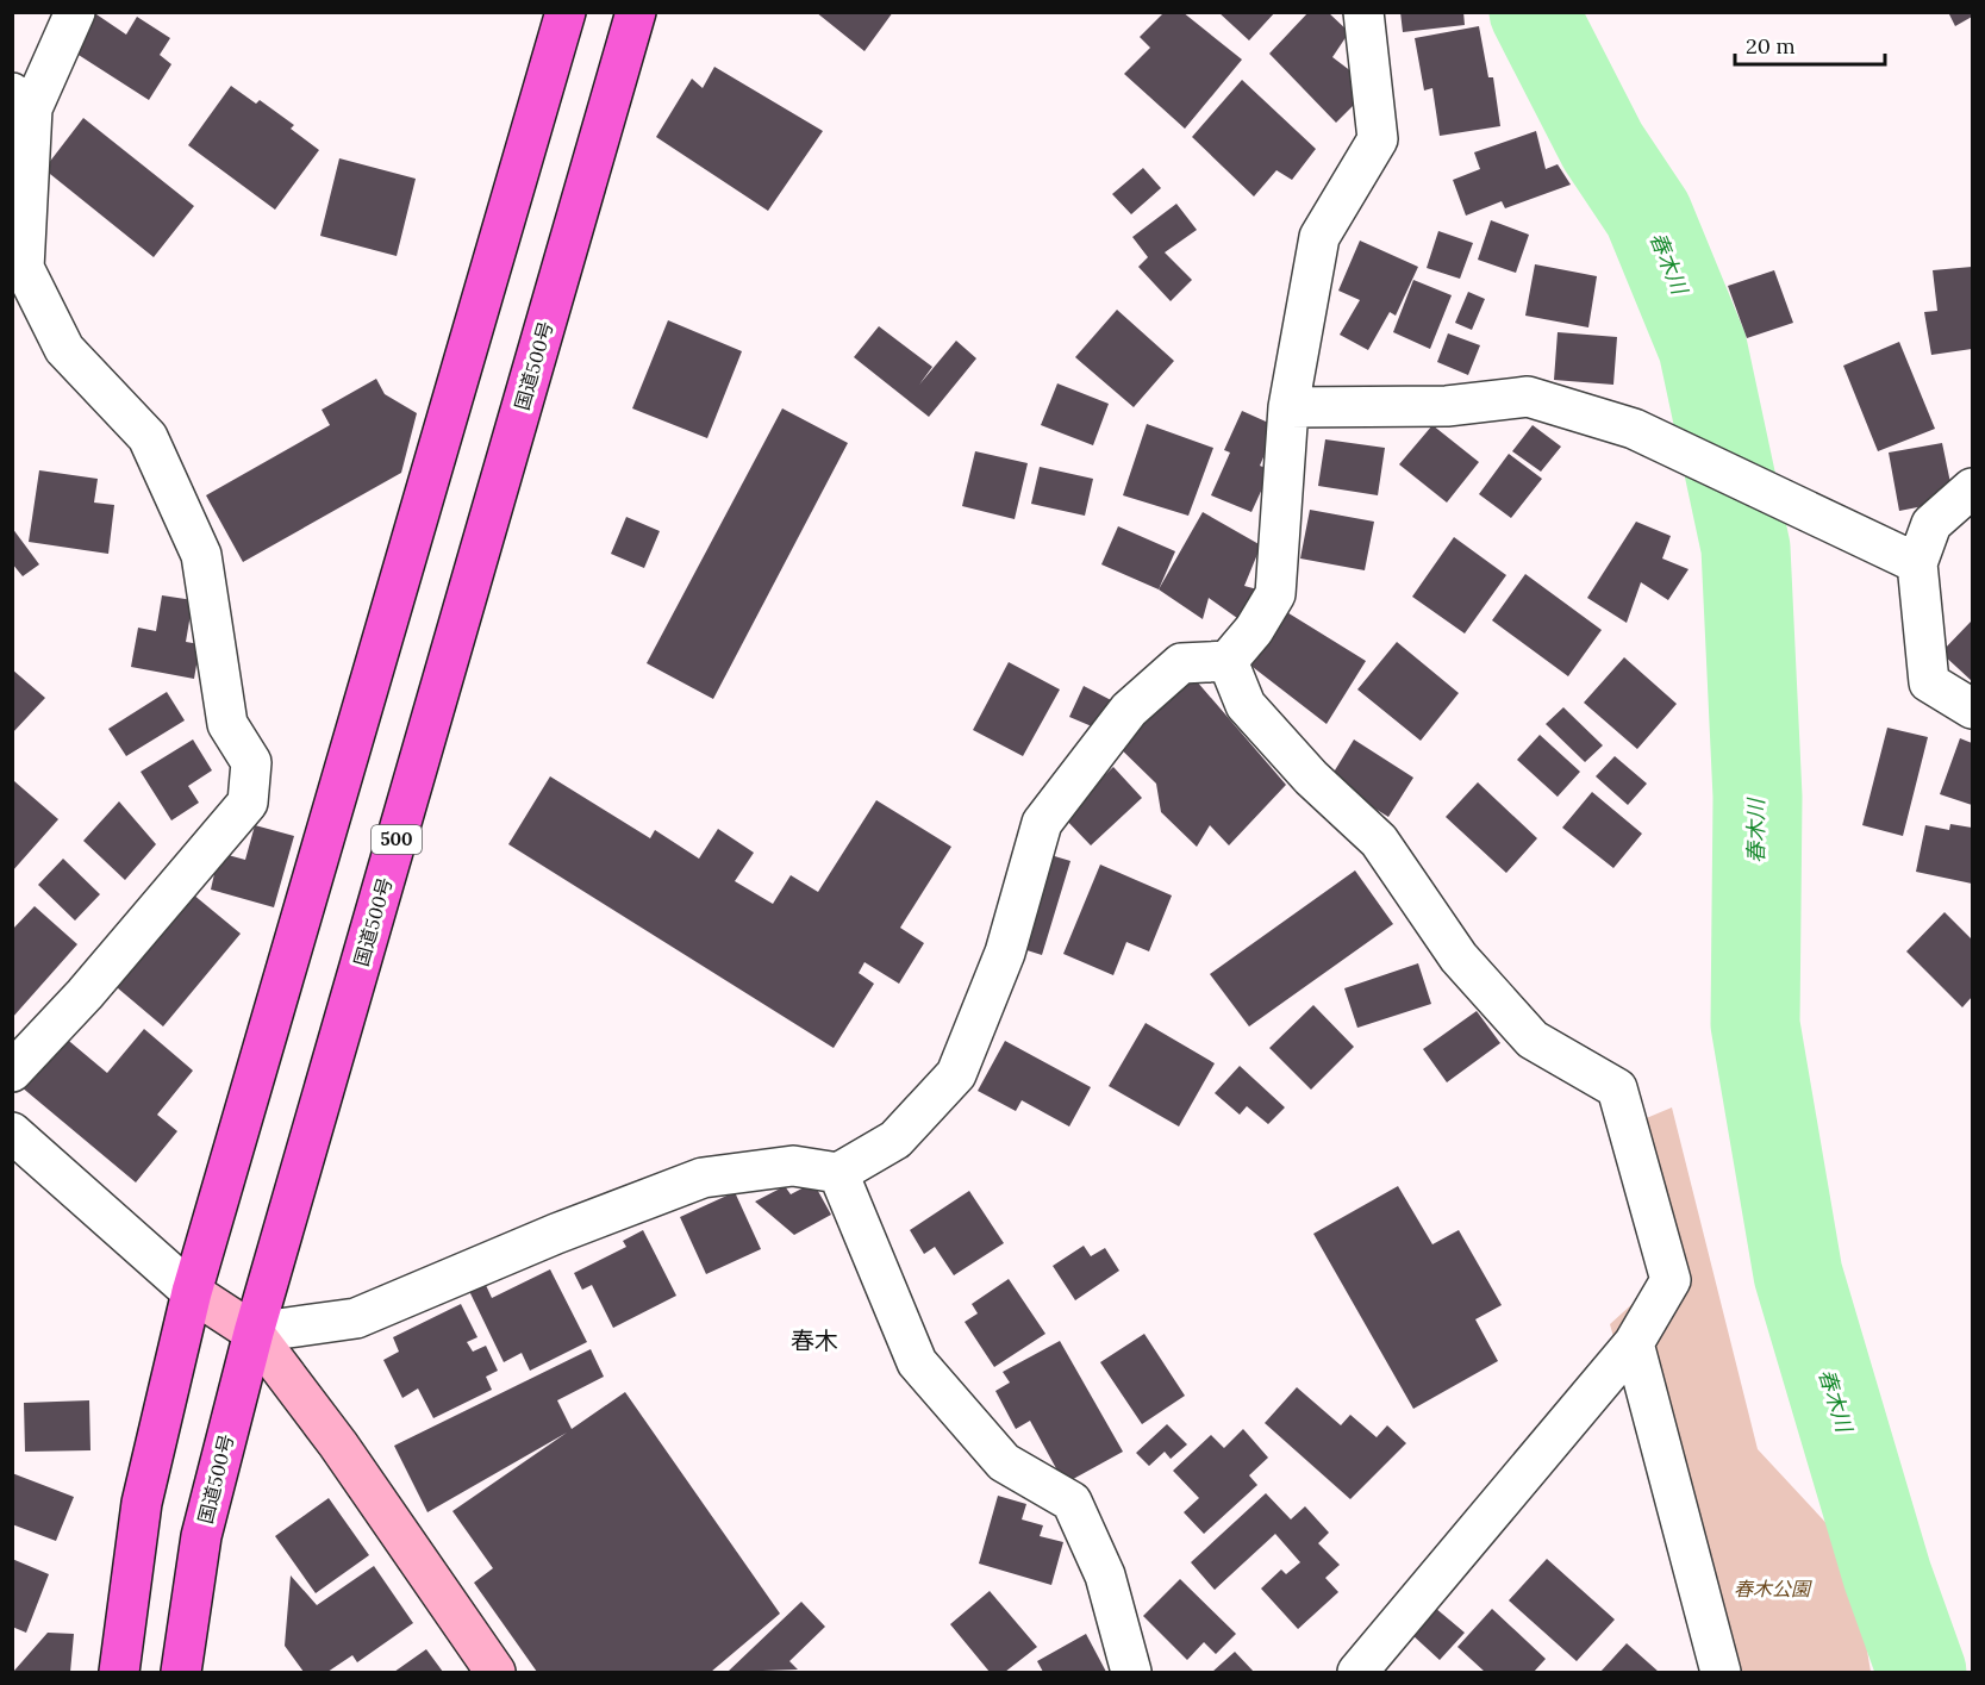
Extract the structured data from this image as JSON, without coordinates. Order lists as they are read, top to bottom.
{
  "streets": {
    "highway": ["国道500号", "500"]
  },
  "districts": ["春木"],
  "water": ["春木川"],
  "parks": ["春木公園"],
  "scale_bar": "20 m"
}
